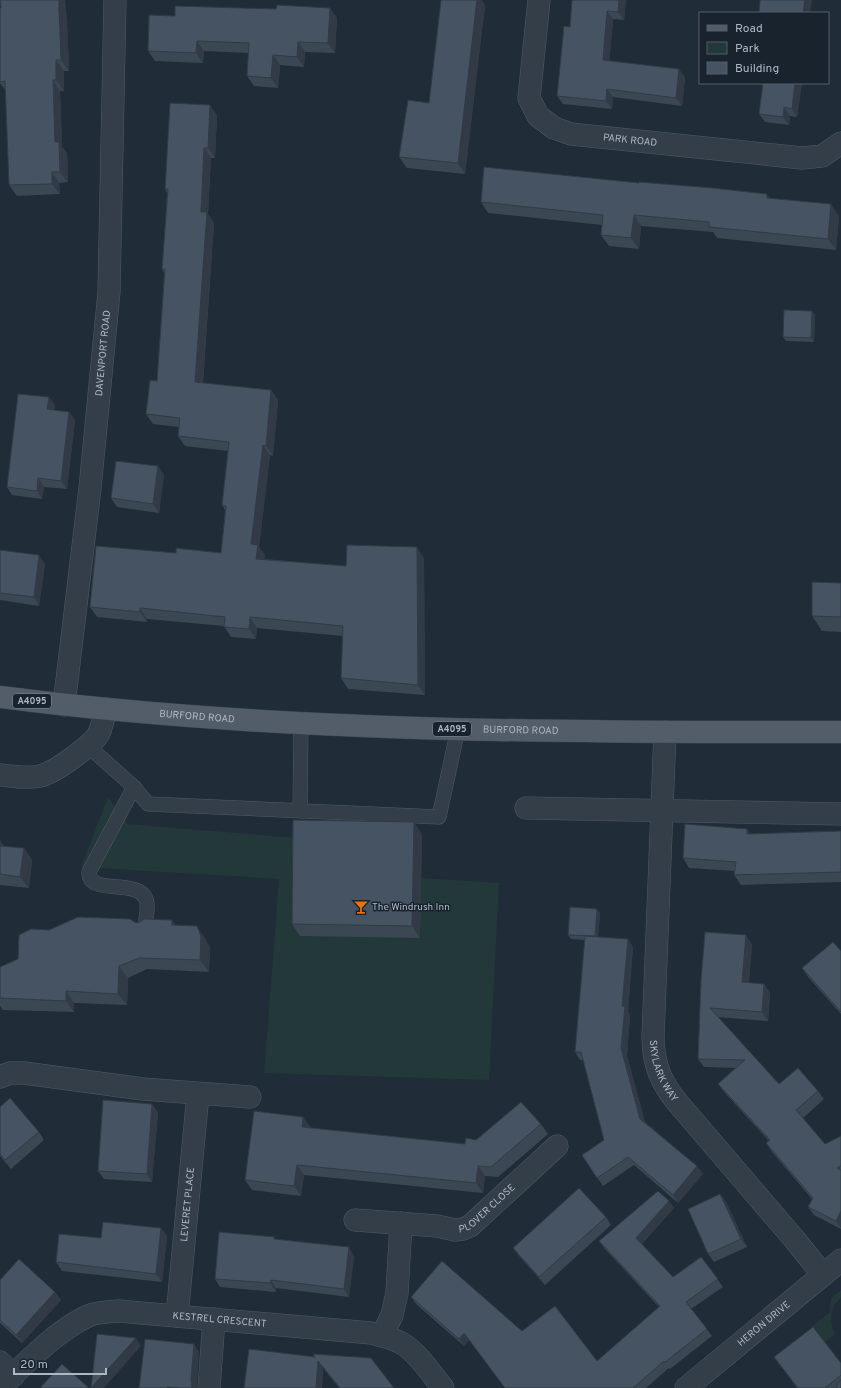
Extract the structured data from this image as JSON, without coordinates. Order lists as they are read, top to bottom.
{
  "streets": {
    "main road": ["A4095", "BURFORD ROAD"],
    "street": [
      "PARK ROAD",
      "DAVENPORT ROAD",
      "SKYLARK WAY",
      "LEVERET PLACE",
      "PLOVER CLOSE",
      "KESTREL CRESCENT",
      "HERON DRIVE"
    ]
  },
  "crossings": [
    ["DAVENPORT ROAD", "BURFORD ROAD"],
    ["BURFORD ROAD", "SKYLARK WAY"],
    ["SKYLARK WAY", "HERON DRIVE"],
    ["LEVERET PLACE", "KESTREL CRESCENT"]
  ],
  "places": {
    "bar": ["The Windrush Inn"]
  },
  "legend": ["Road", "Park", "Building"],
  "scale_bar": "20 m"
}
